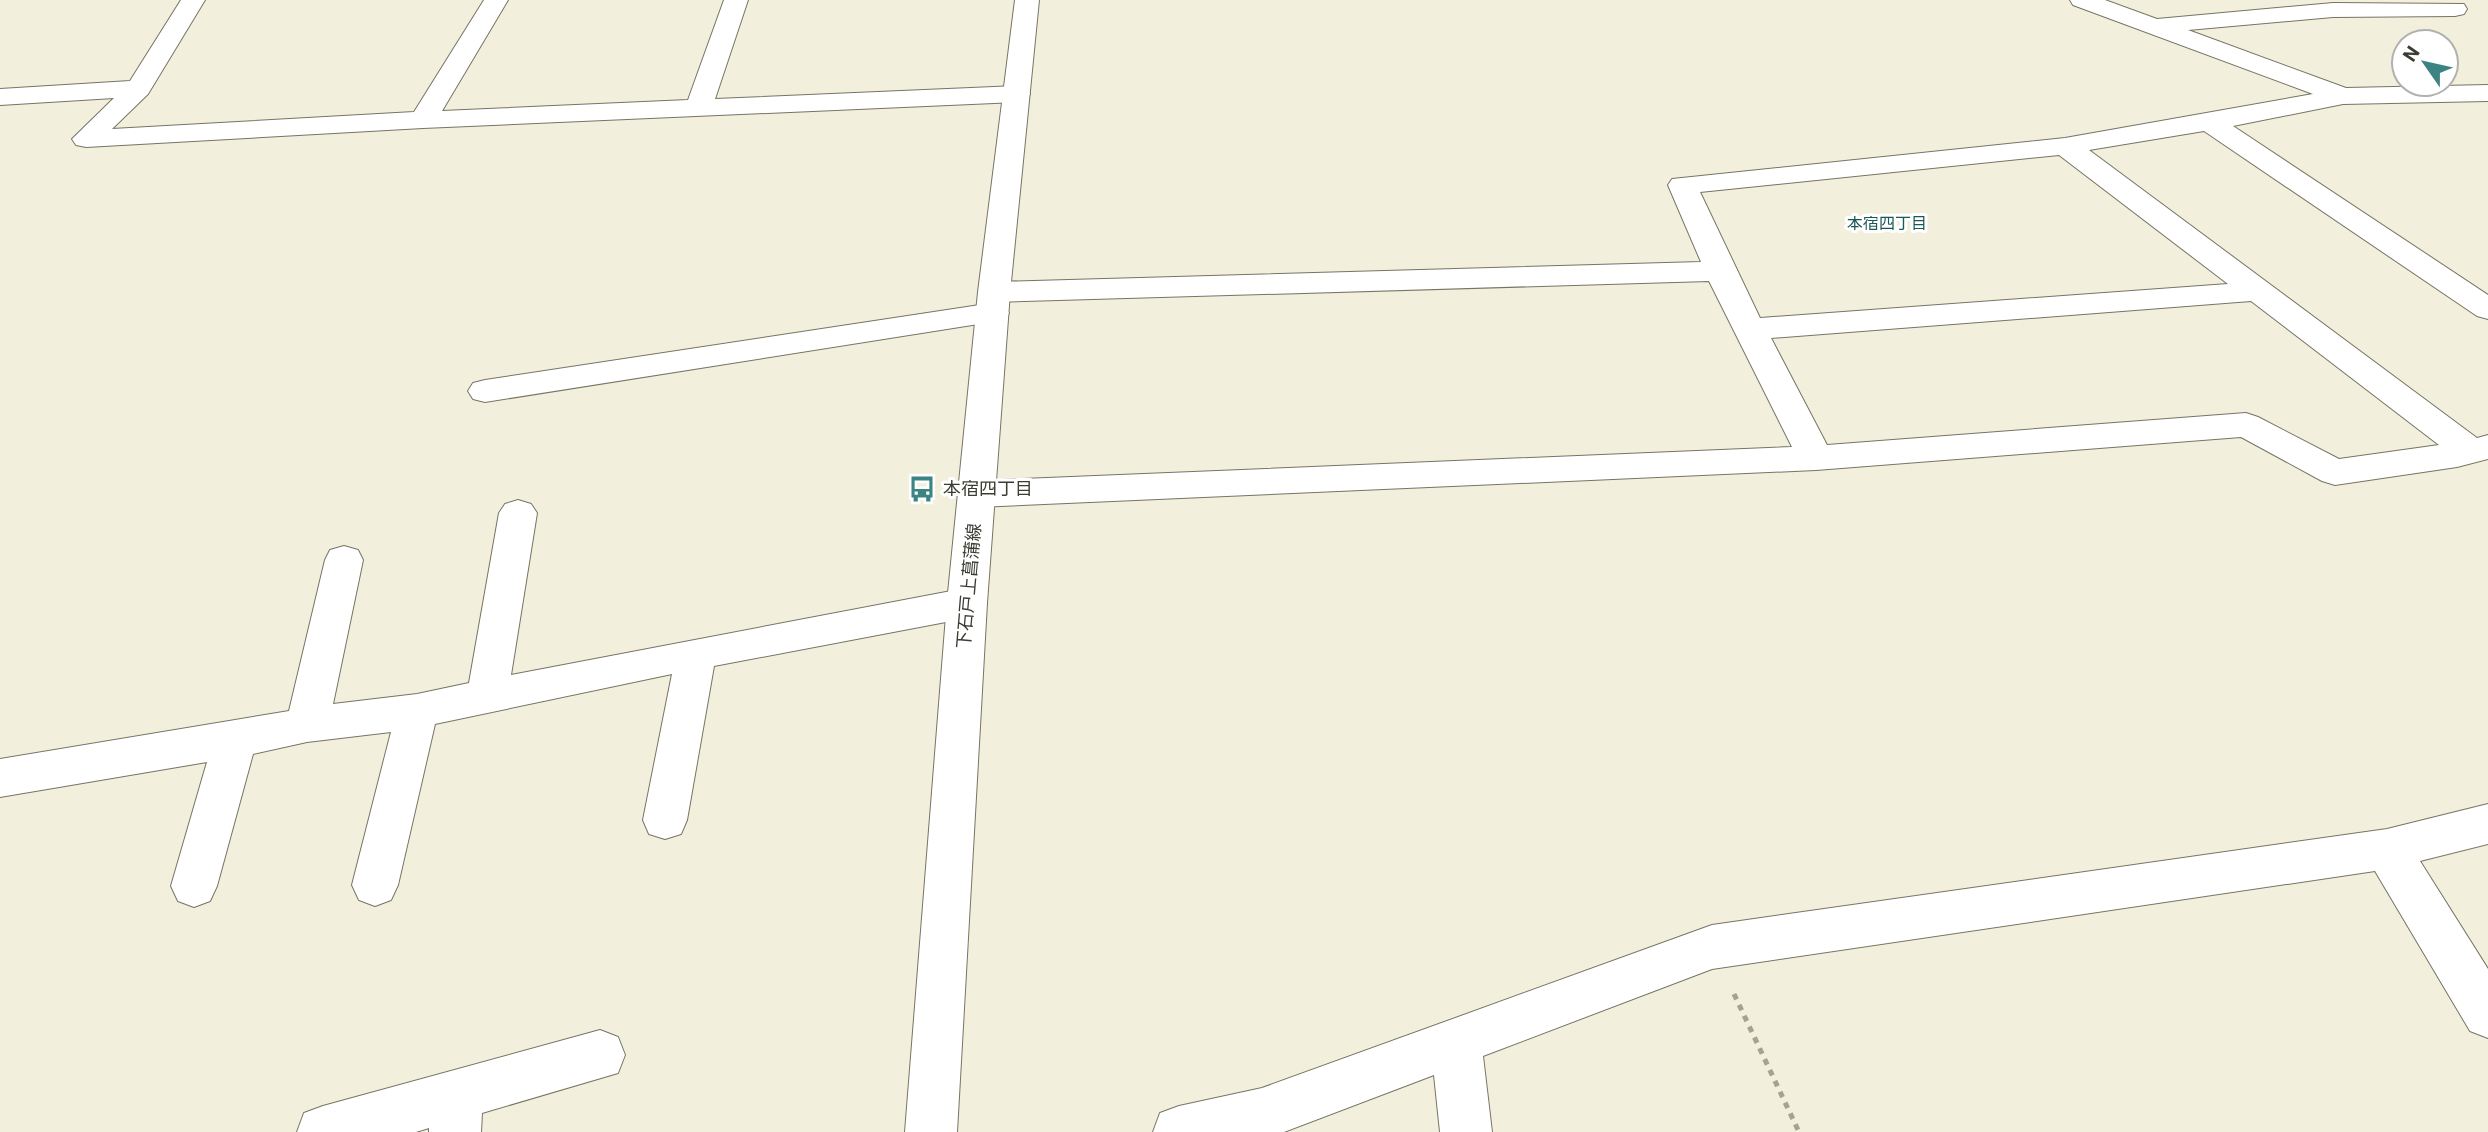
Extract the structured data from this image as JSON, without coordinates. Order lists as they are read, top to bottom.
{
  "streets": {
    "street": ["下石戸上菖蒲線"]
  },
  "districts": ["本宿四丁目"],
  "places": {
    "bus stop": ["本宿四丁目"]
  },
  "north": "top left"
}
